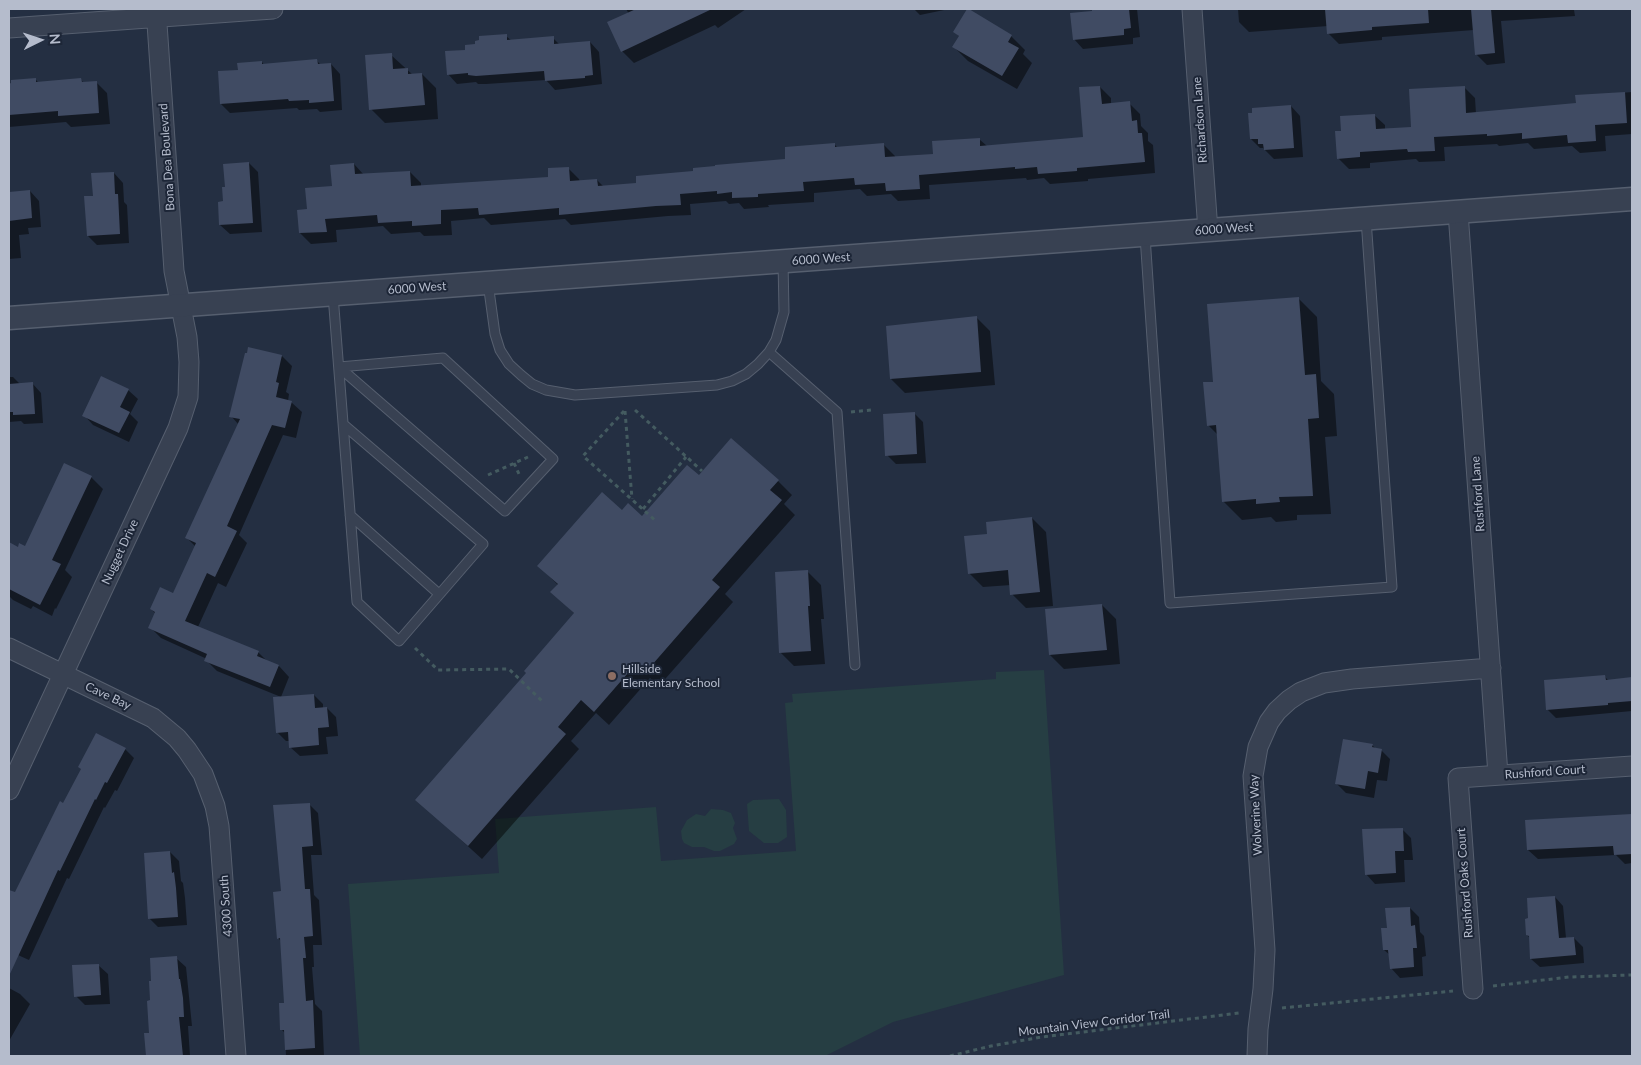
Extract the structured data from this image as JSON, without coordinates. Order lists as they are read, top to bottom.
{
  "streets": {
    "street": [
      "Richardson Lane",
      "Bona Dea Boulevard",
      "6000 West",
      "Rushford Lane",
      "Nugget Drive",
      "Cave Bay",
      "Rushford Court",
      "Wolverine Way",
      "Rushford Oaks Court",
      "4300 South"
    ],
    "path": ["Mountain View Corridor Trail"]
  },
  "crossings": [
    ["Richardson Lane", "6000 West"],
    ["Bona Dea Boulevard", "6000 West"],
    ["Bona Dea Boulevard", "Nugget Drive"],
    ["6000 West", "Rushford Lane"],
    ["6000 West", "Nugget Drive"],
    ["Rushford Lane", "Rushford Court"],
    ["Rushford Lane", "Wolverine Way"],
    ["Nugget Drive", "Cave Bay"],
    ["Cave Bay", "4300 South"],
    ["Rushford Court", "Rushford Oaks Court"]
  ],
  "places": ["Hillside Elementary School"],
  "north": "right"
}
